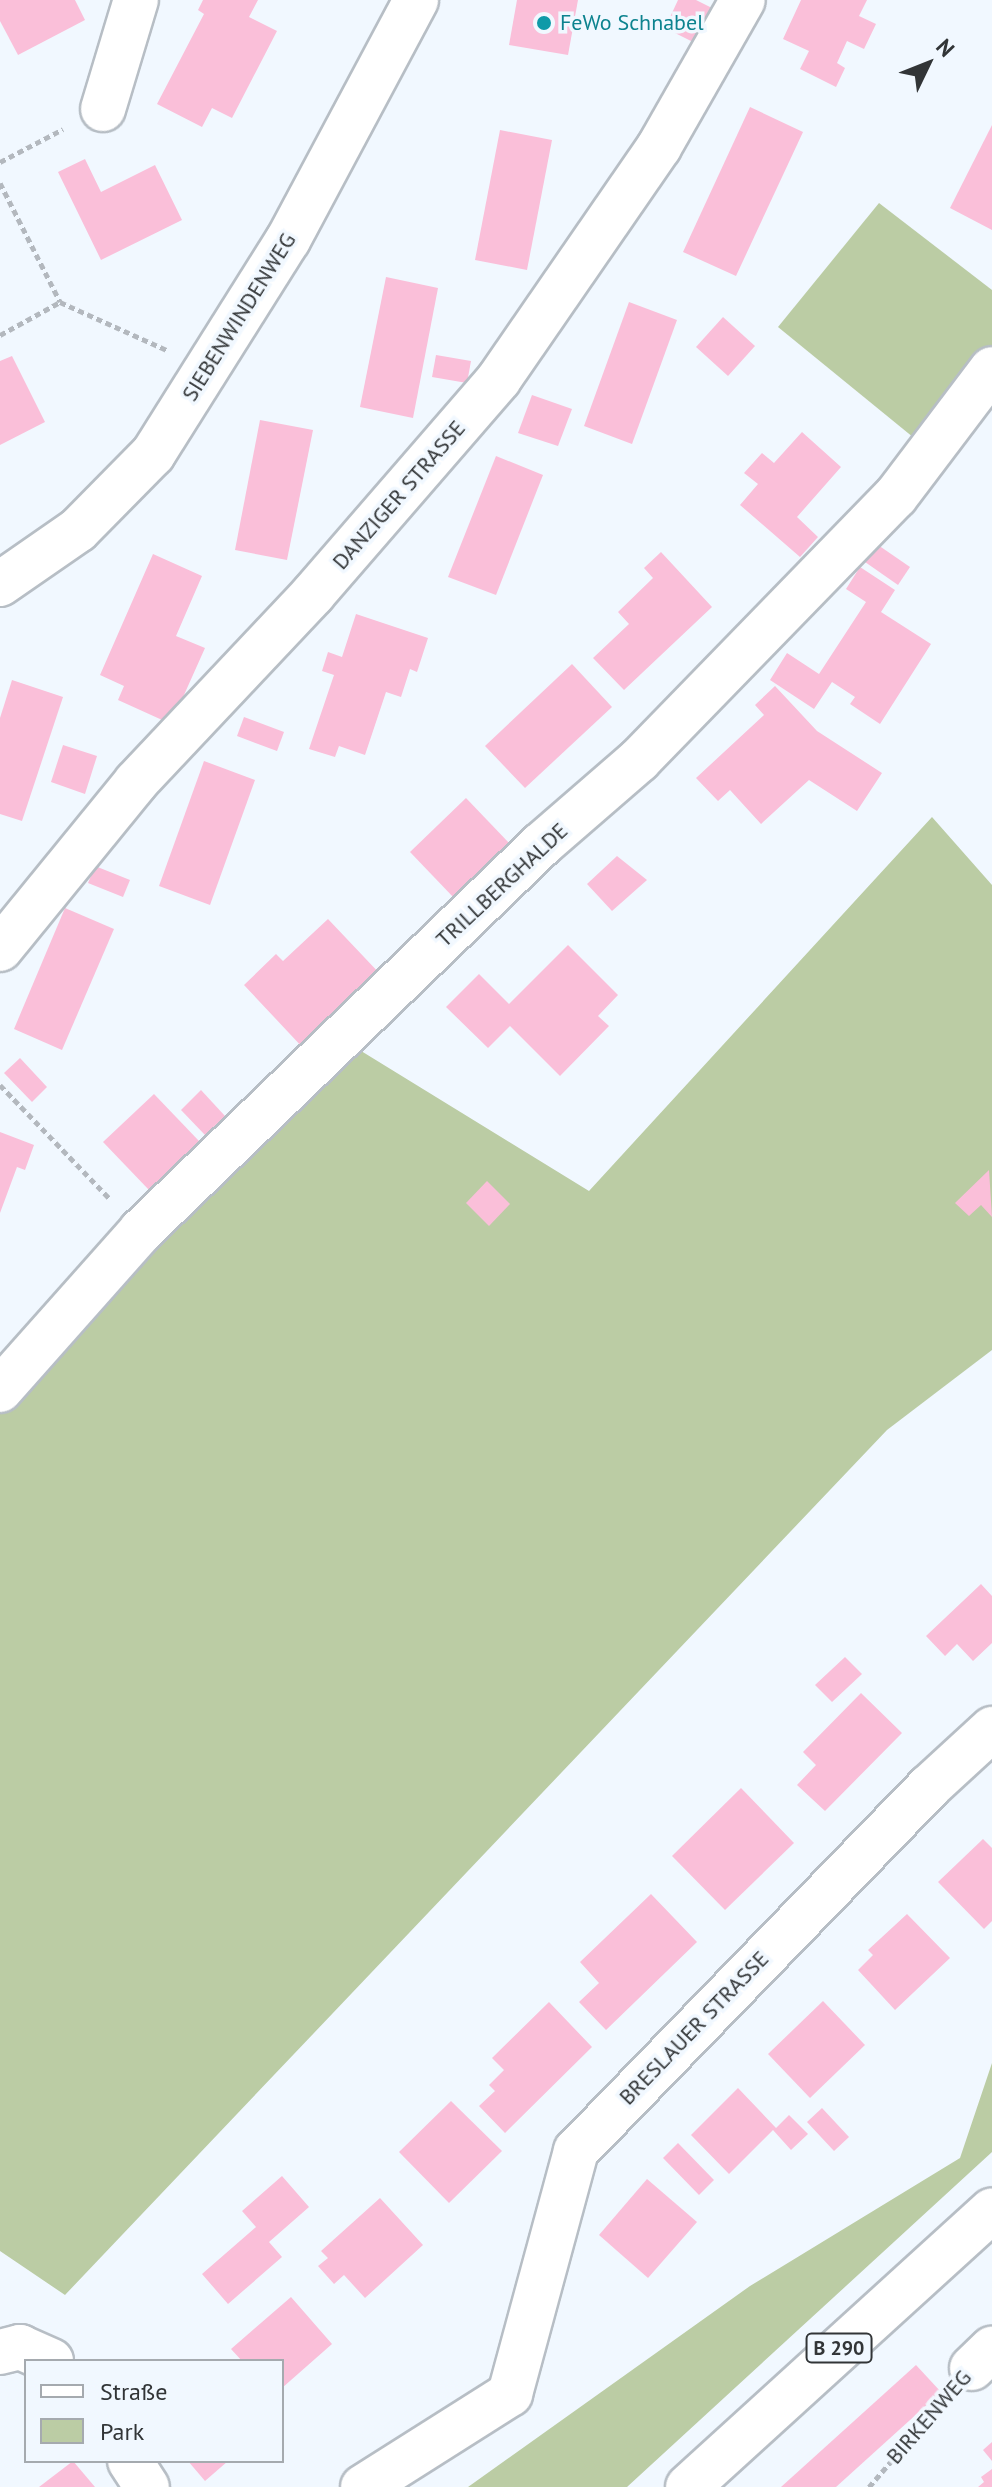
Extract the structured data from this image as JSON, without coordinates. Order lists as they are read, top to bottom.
{
  "streets": {
    "street": [
      "SIEBENWINDENWEG",
      "DANZIGER STRASSE",
      "TRILLBERGHALDE",
      "BRESLAUER STRASSE",
      "B 290"
    ],
    "path": ["BIRKENWEG"]
  },
  "places": ["FeWo Schnabel"],
  "legend": ["Straße", "Park"],
  "north": "top right"
}
